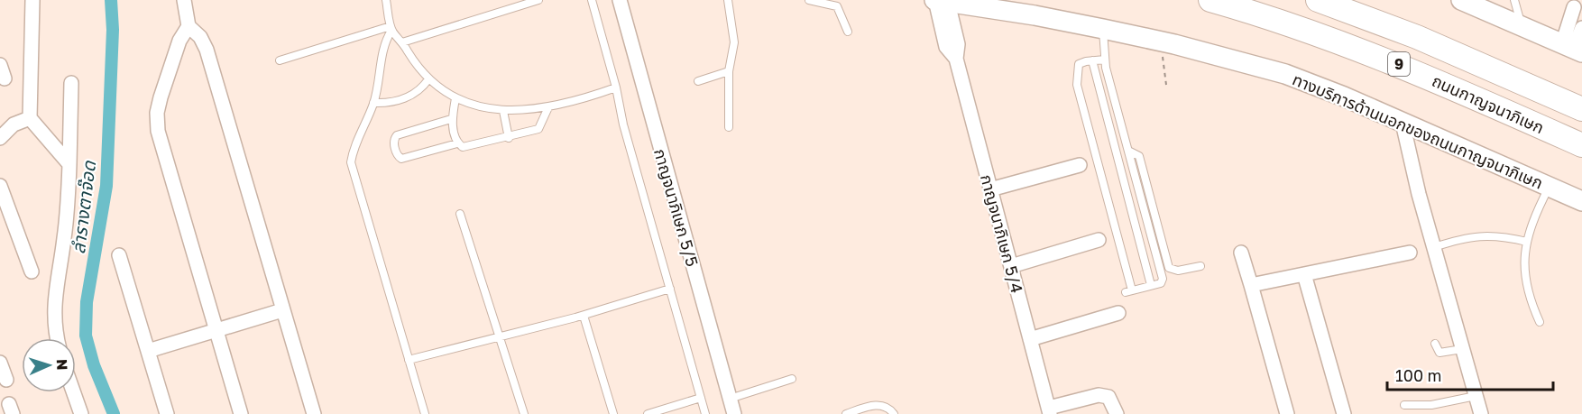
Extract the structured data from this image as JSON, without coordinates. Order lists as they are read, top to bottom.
{
  "streets": {
    "highway": ["9", "ถนนกาญจนาภิเษก"],
    "main road": ["ทางบริการด้านนอกของถนนกาญจนาภิเษก"],
    "street": ["กาญจนาภิเษก 5/5", "กาญจนาภิเษก 5/4"]
  },
  "crossings": [
    ["ทางบริการด้านนอกของถนนกาญจนาภิเษก", "กาญจนาภิเษก 5/4"]
  ],
  "water": ["ลำรางตาจ๊อด"],
  "scale_bar": "100 m",
  "north": "right"
}
